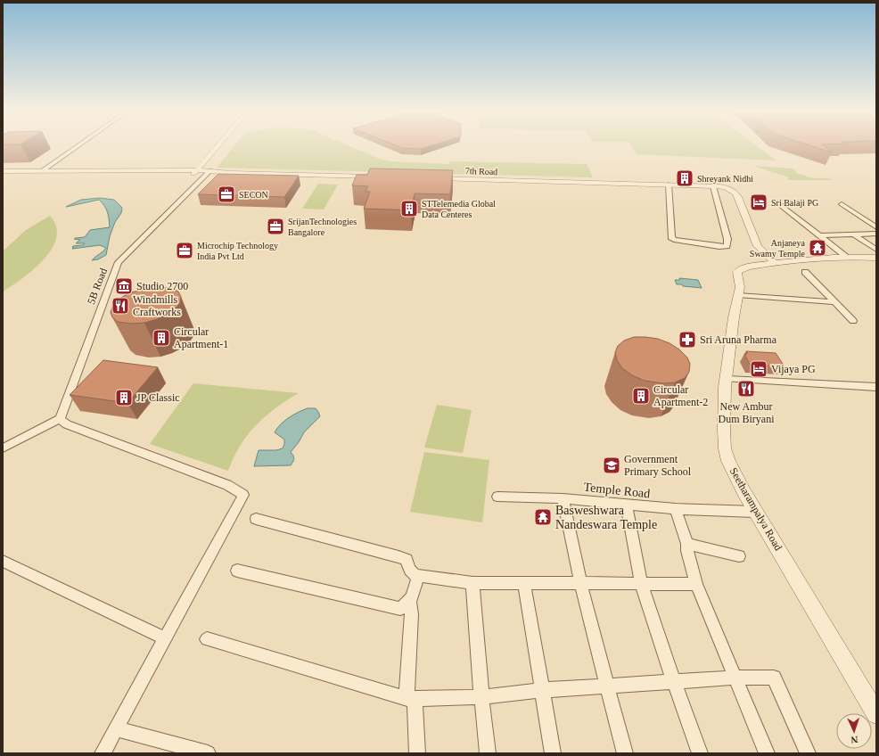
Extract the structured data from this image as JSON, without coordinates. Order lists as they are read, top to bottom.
{
  "streets": {
    "street": [
      "7th Road",
      "5B Road",
      "Temple Road",
      "Seetharampalya Road"
    ]
  },
  "crossings": [
    ["7th Road", "Seetharampalya Road"],
    ["Temple Road", "Seetharampalya Road"]
  ],
  "places": {
    "building": [
      "Shreyank Nidhi",
      "STTelemedia Global Data Centeres",
      "Circular Apartment-1",
      "Circular Apartment-2",
      "JP Classic"
    ],
    "office": ["SECON", "SrijanTechnologies Bangalore", "Microchip Technology India Pvt Ltd"],
    "hotel": ["Sri Balaji PG", "Vijaya PG"],
    "temple": ["Anjaneya Swamy Temple", "Basweshwara Nandeswara Temple"],
    "museum": ["Studio 2700"],
    "restaurant": ["Windmills Craftworks", "New Ambur Dum Biryani"],
    "pharmacy": ["Sri Aruna Pharma"],
    "school or university": ["Government Primary School"]
  },
  "north": "bottom"
}
